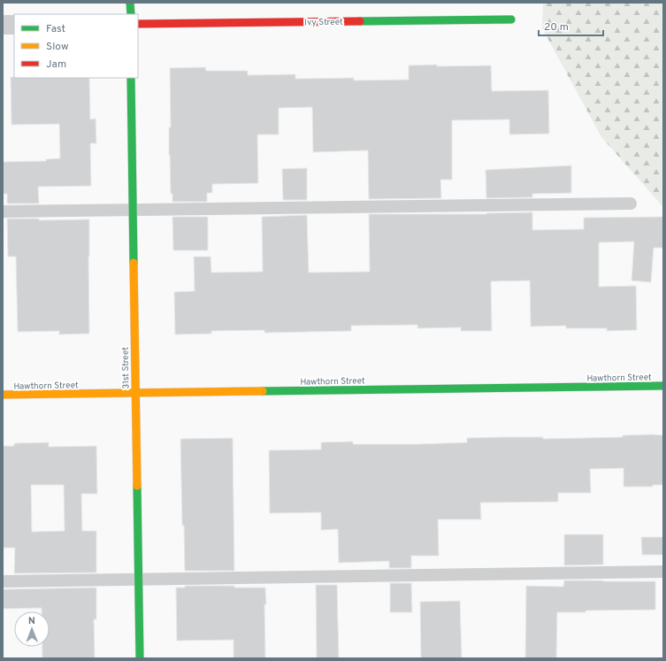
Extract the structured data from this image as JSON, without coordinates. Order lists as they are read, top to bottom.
{
  "streets": {
    "street": ["Ivy Street", "31st Street", "Hawthorn Street"]
  },
  "crossings": [
    ["31st Street", "Hawthorn Street"]
  ],
  "legend": ["Fast", "Slow", "Jam"],
  "scale_bar": "20 m",
  "north": "top"
}
